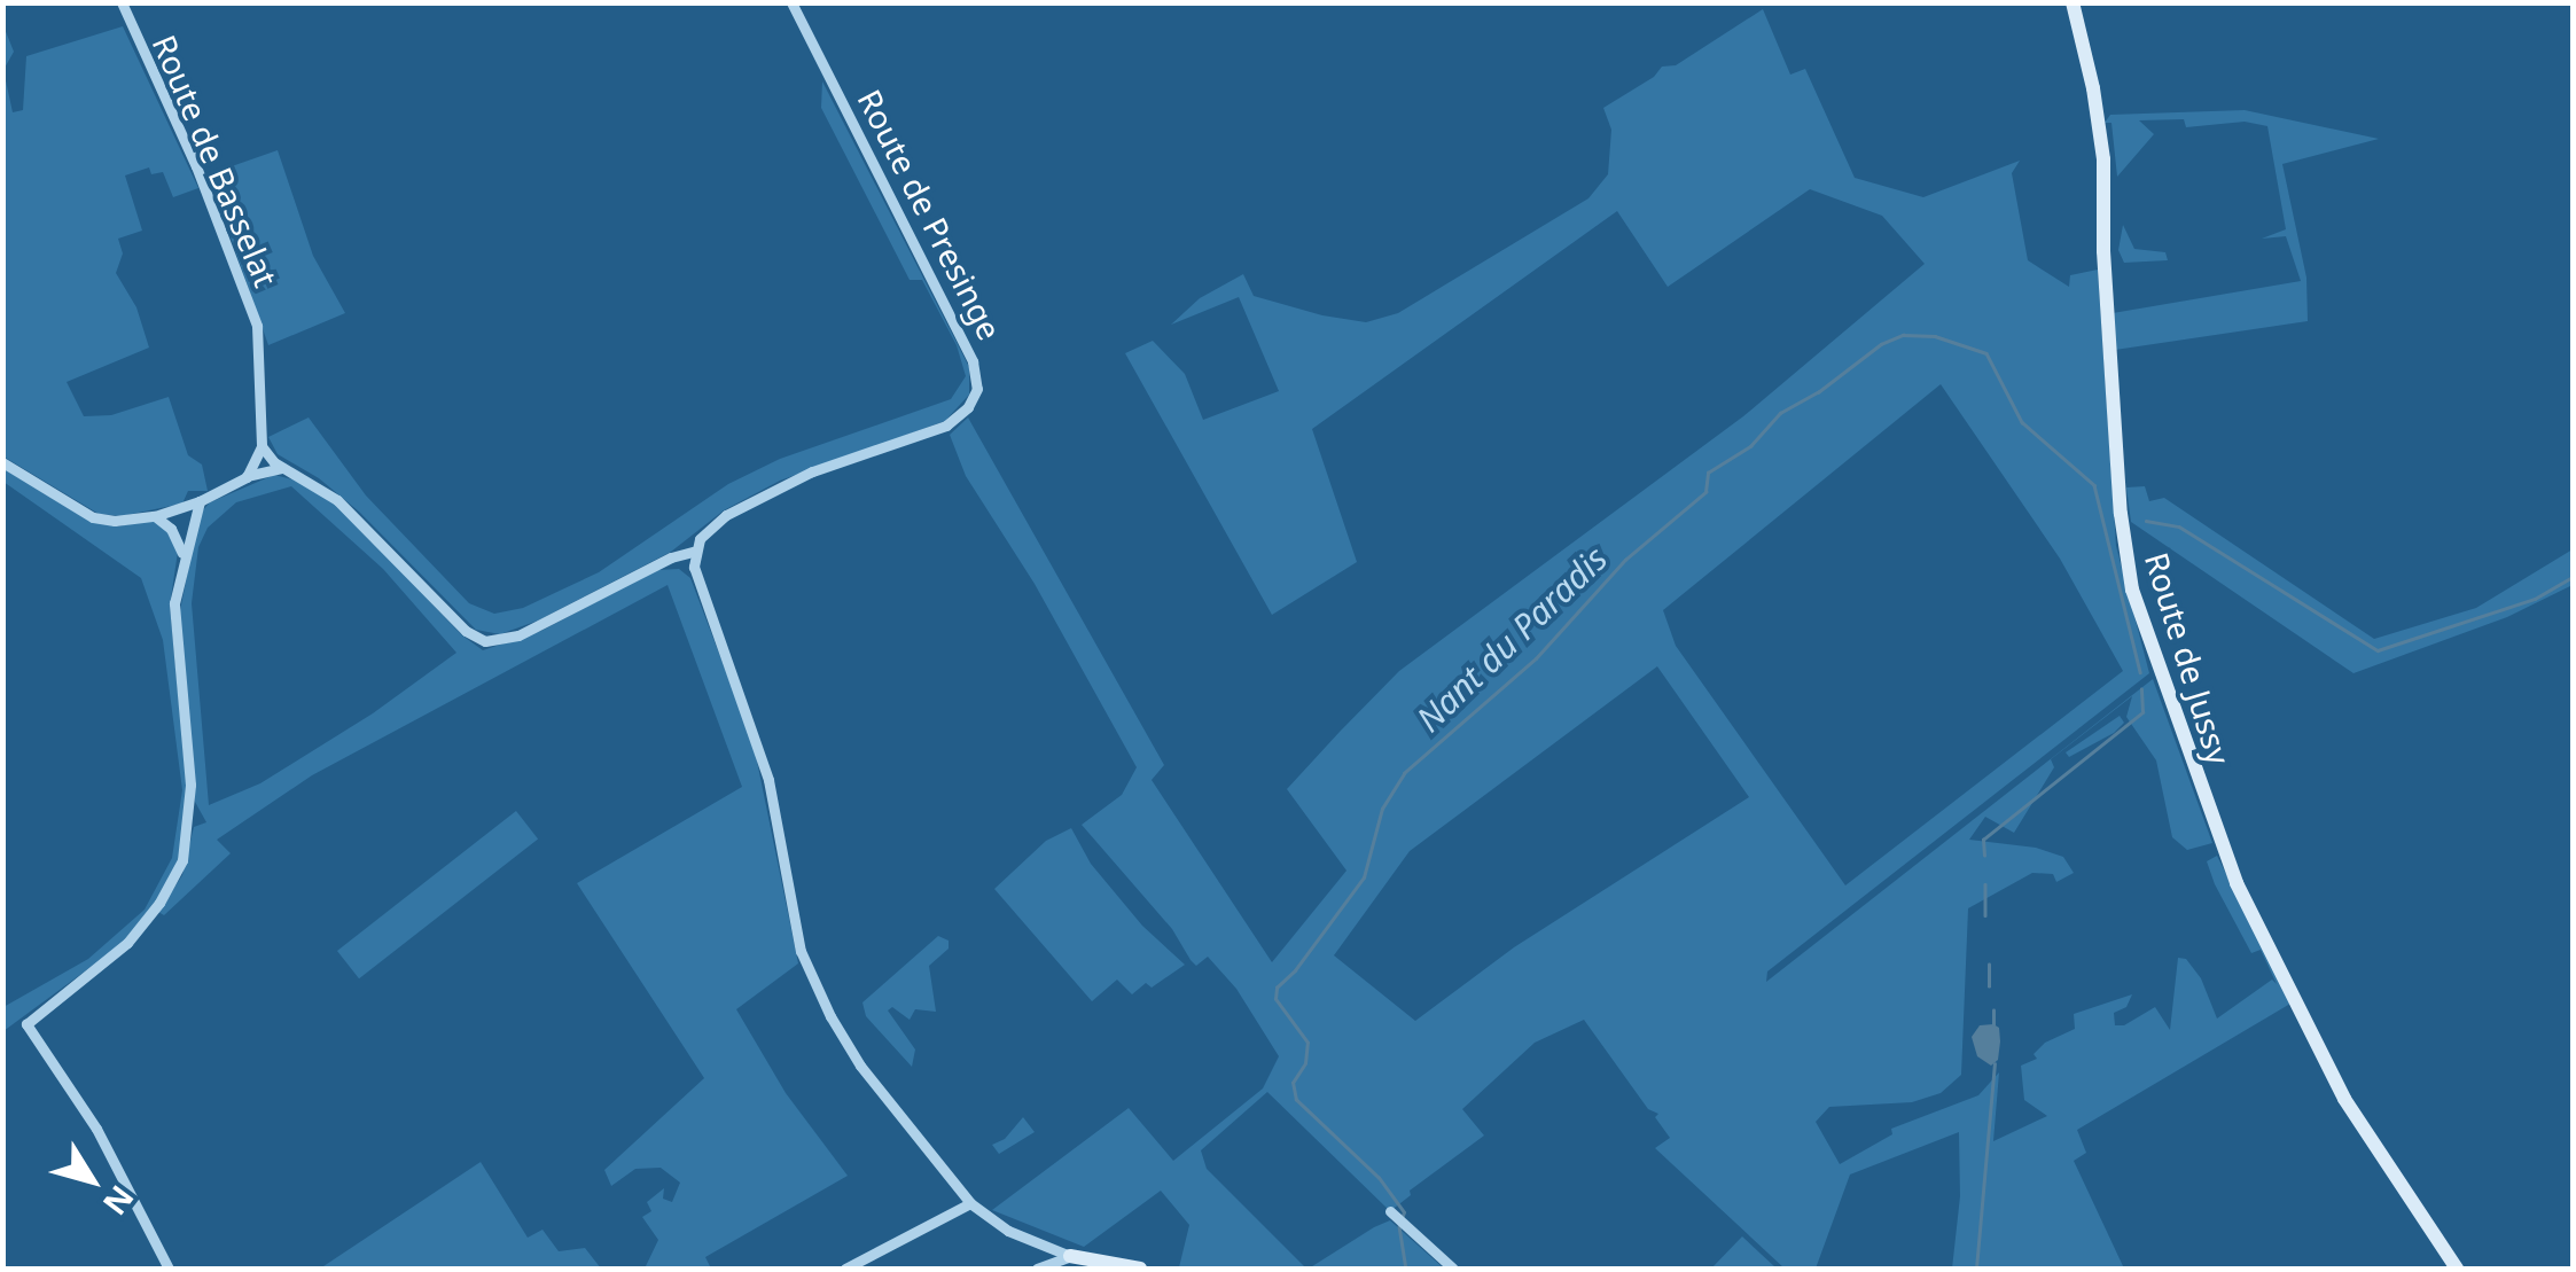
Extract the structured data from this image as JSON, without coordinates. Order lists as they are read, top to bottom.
{
  "streets": {
    "main road": ["Route de Jussy"],
    "street": ["Route de Basselat", "Route de Presinge"]
  },
  "water": ["Nant du Paradis"],
  "north": "bottom right"
}
